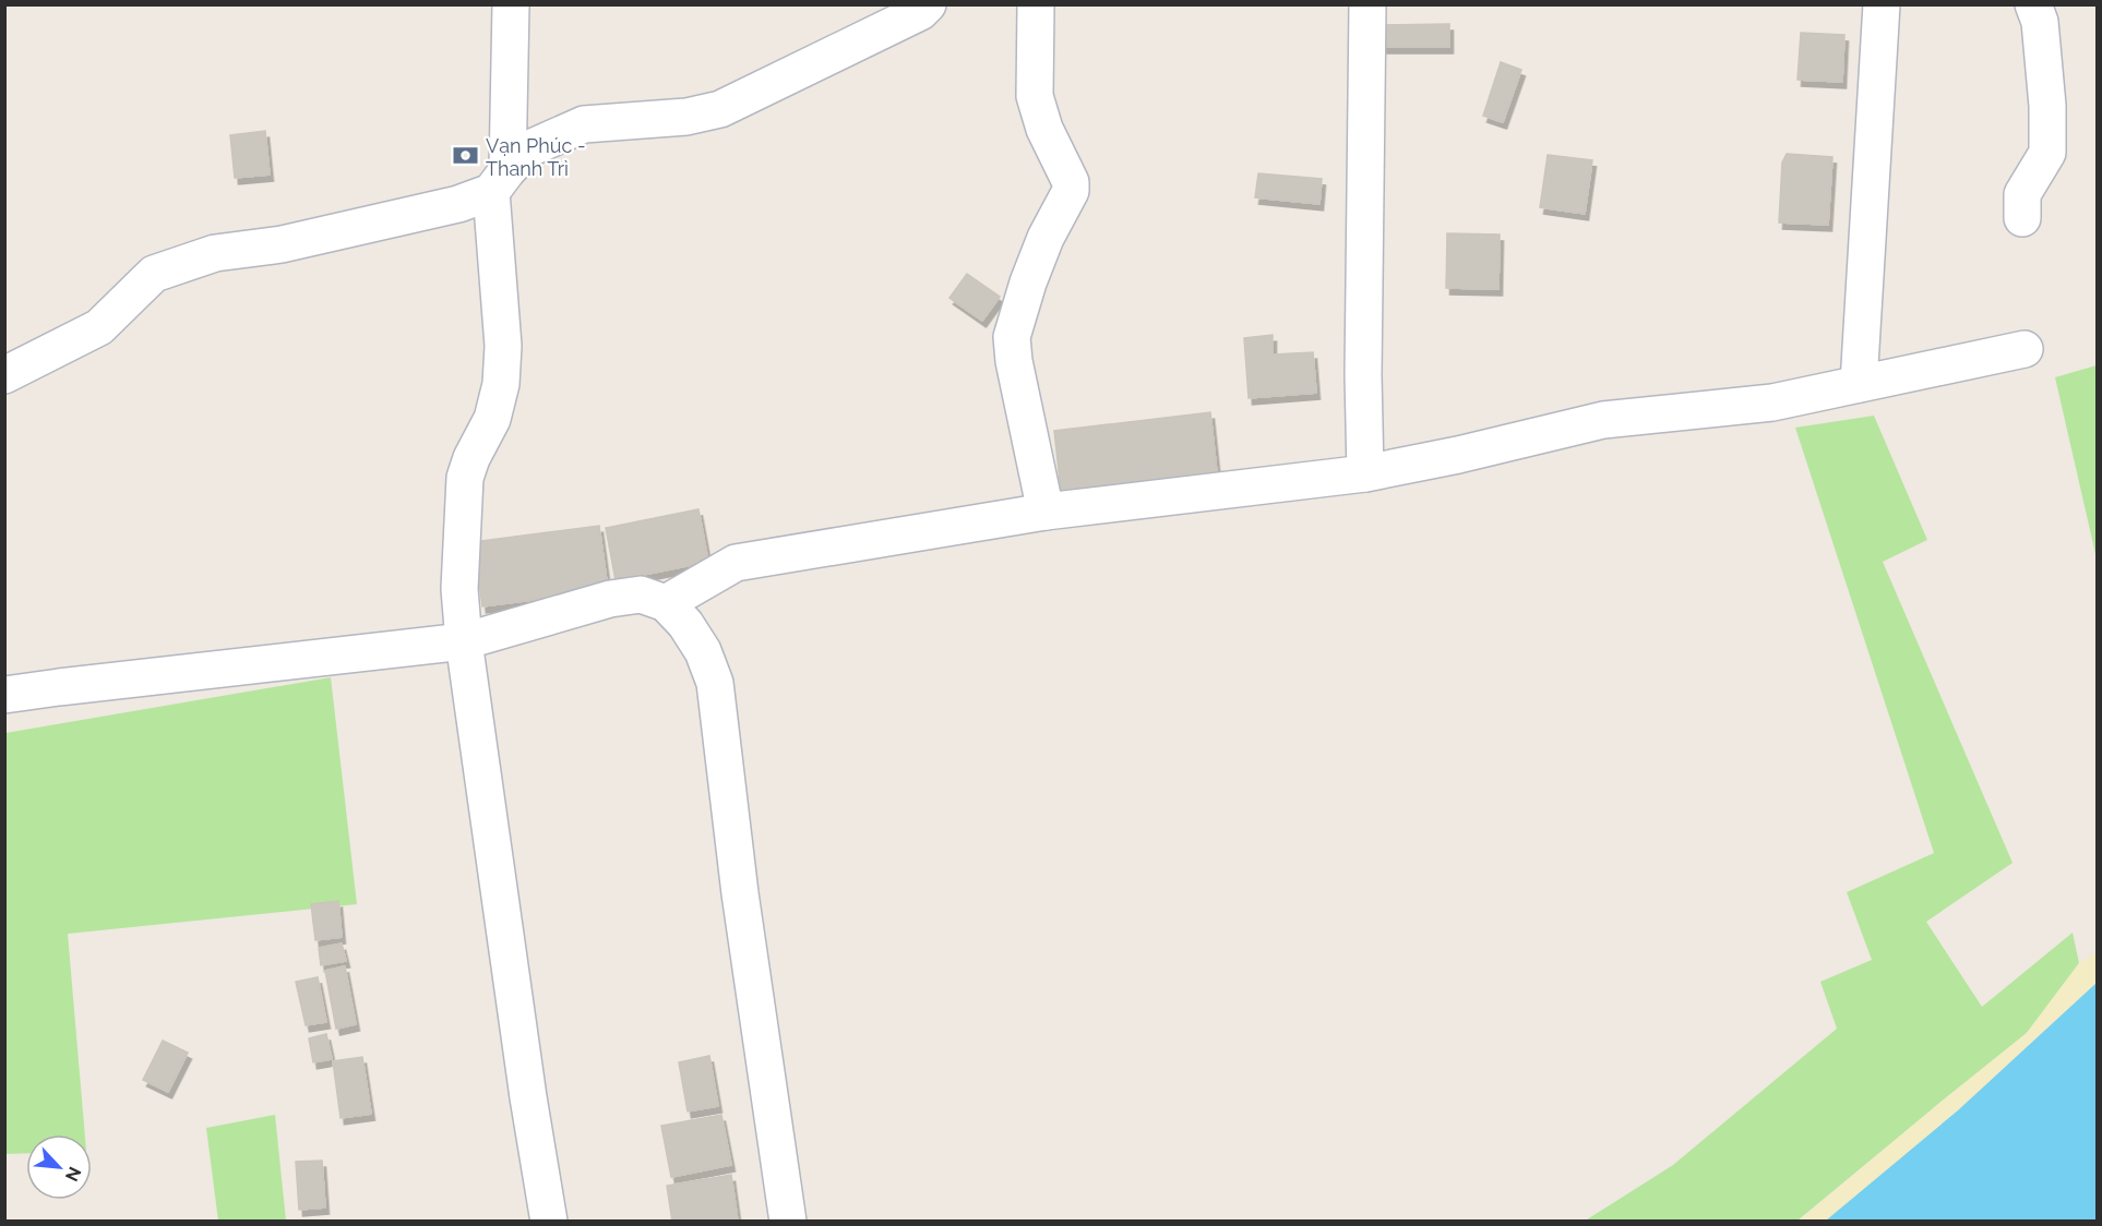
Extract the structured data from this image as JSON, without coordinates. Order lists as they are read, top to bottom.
{
  "places": {
    "bank": ["Vạn Phúc - Thanh Trì"]
  },
  "north": "bottom right"
}
